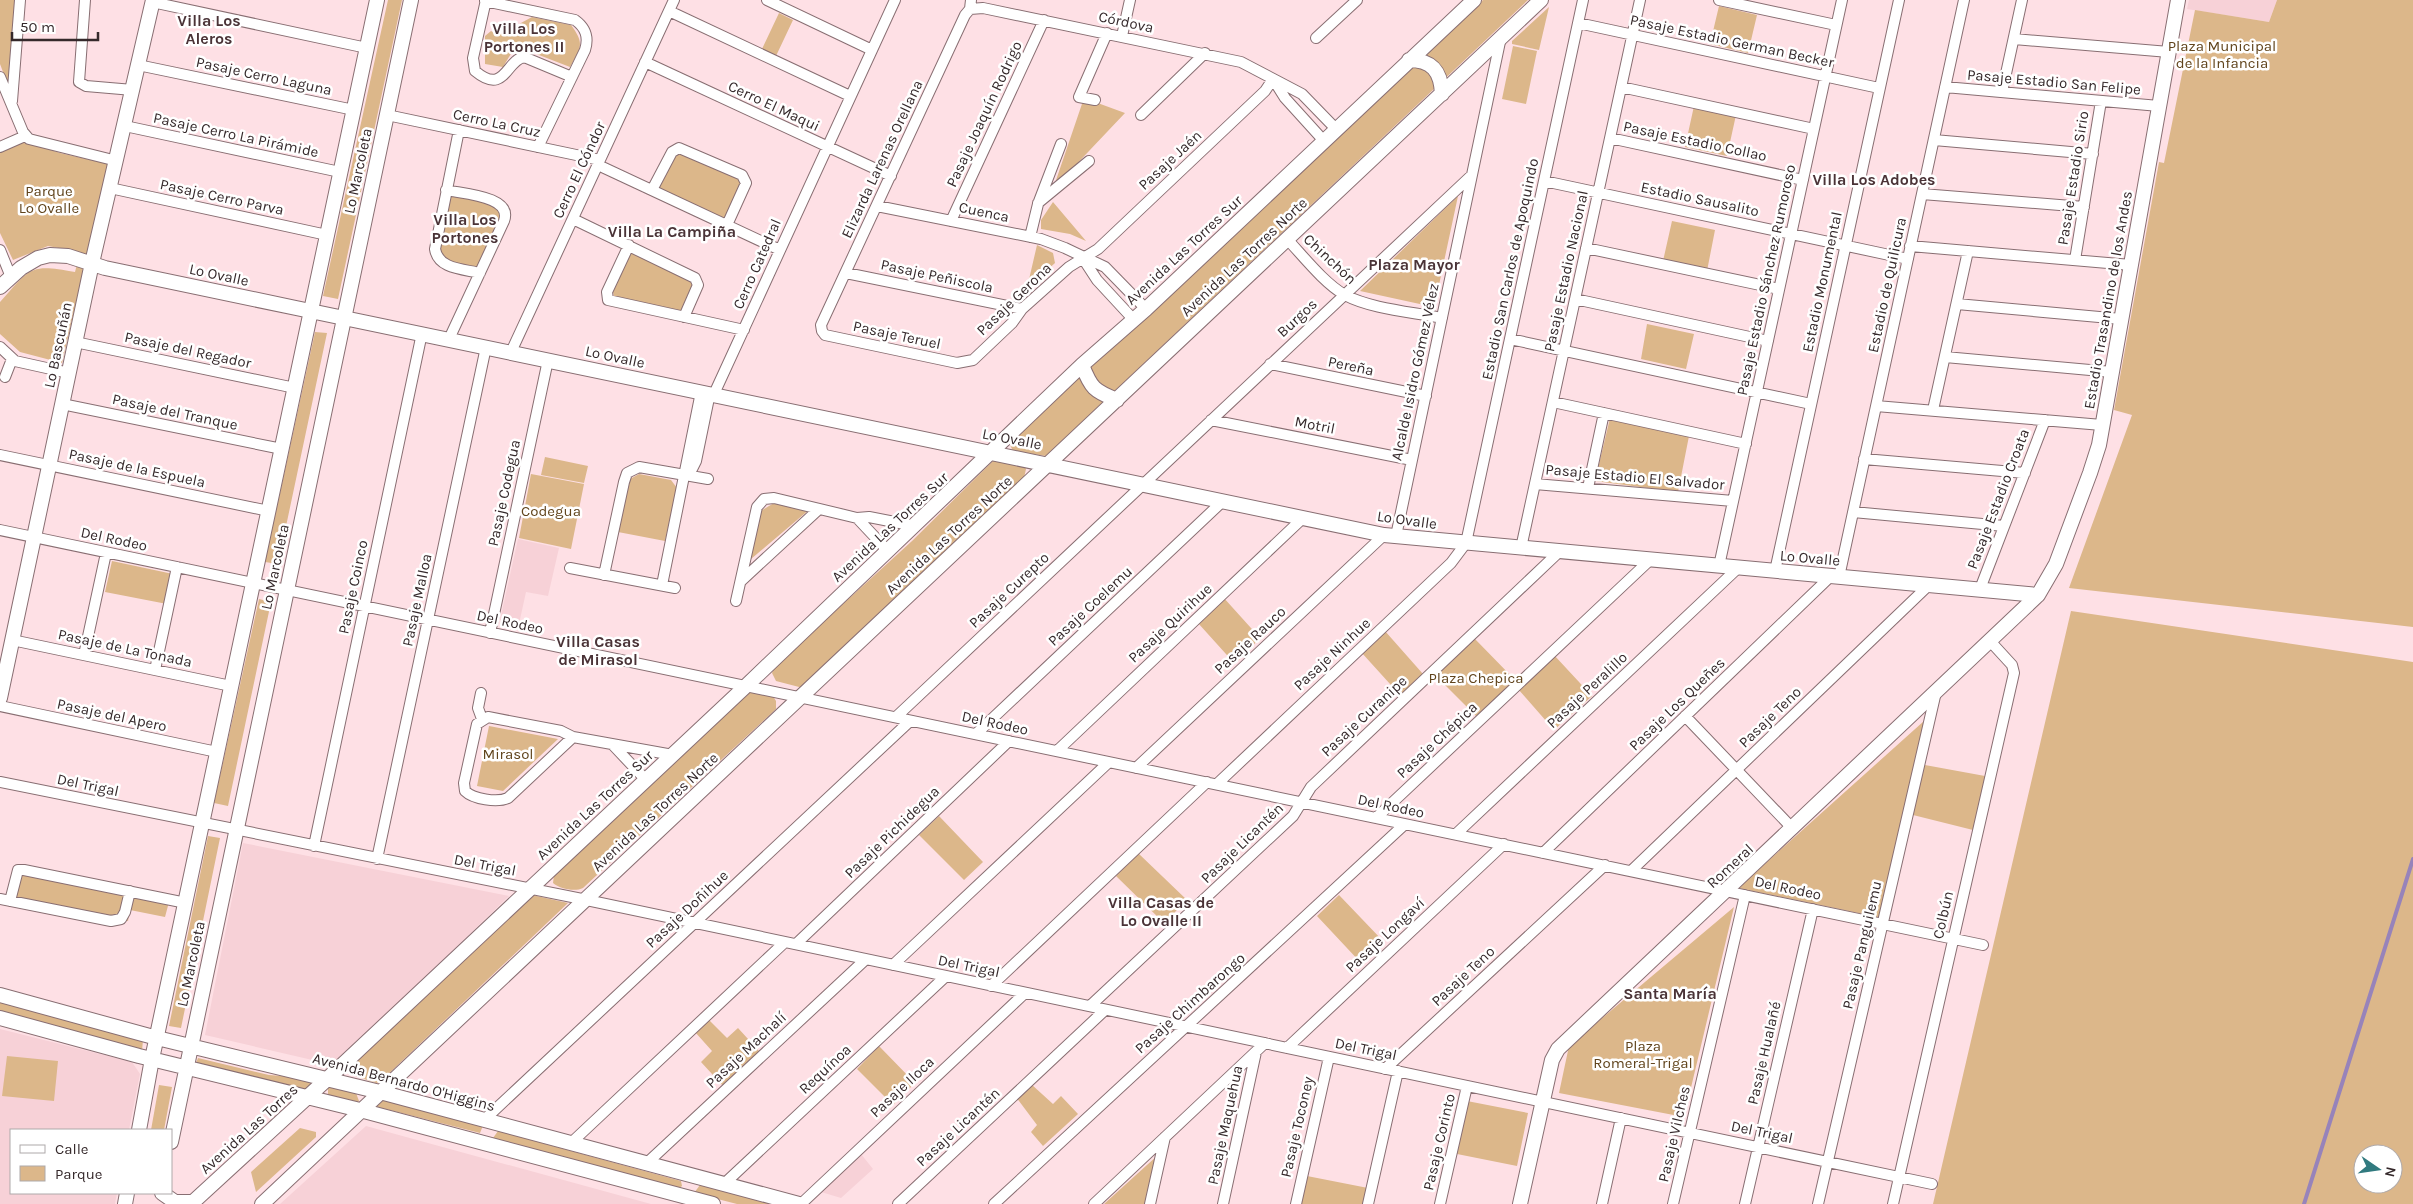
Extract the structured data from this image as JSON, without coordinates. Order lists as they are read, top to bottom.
{
  "streets": {
    "street": [
      "Córdova",
      "Pasaje Estadio German Becker",
      "Pasaje Cerro Laguna",
      "Pasaje Estadio San Felipe",
      "Cerro El Maqui",
      "Pasaje Joaquín Rodrigo",
      "Cerro La Cruz",
      "Pasaje Cerro La Pirámide",
      "Pasaje Estadio Collao",
      "Elizarda Larenas Orellana",
      "Pasaje Jaén",
      "Cerro El Cóndor",
      "Lo Marcoleta",
      "Pasaje Estadio Sirio",
      "Pasaje Cerro Parva",
      "Estadio Sausalito",
      "Cuenca",
      "Avenida Las Torres Sur",
      "Avenida Las Torres Norte",
      "Chinchón",
      "Cerro Catedral",
      "Estadio San Carlos de Apoquindo",
      "Pasaje Estadio Nacional",
      "Lo Ovalle",
      "Pasaje Peñiscola",
      "Pasaje Estadio Sánchez Rumoroso",
      "Estadio Monumental",
      "Estadio de Quilicura",
      "Pasaje Gerona",
      "Estadio Trasandino de los Andes",
      "Burgos",
      "Pasaje Teruel",
      "Lo Bascuñán",
      "Pasaje del Regador",
      "Pereña",
      "Alcalde Isidro Gómez Vélez",
      "Pasaje del Tranque",
      "Motril",
      "Pasaje de la Espuela",
      "Pasaje Estadio El Salvador",
      "Pasaje Codegua",
      "Pasaje Estadio Croata",
      "Del Rodeo",
      "Pasaje Coinco",
      "Pasaje Curepto",
      "Pasaje Malloa",
      "Pasaje Coelemu",
      "Pasaje Quirihue",
      "Pasaje Rauco",
      "Pasaje de La Tonada",
      "Pasaje Ninhue",
      "Pasaje Peralillo",
      "Pasaje Los Queñes",
      "Pasaje del Apero",
      "Pasaje Curanipe",
      "Pasaje Teno",
      "Pasaje Chépica",
      "Del Trigal",
      "Pasaje Pichidegua",
      "Pasaje Licantén",
      "Romeral",
      "Pasaje Doñihue",
      "Colbún",
      "Pasaje Longaví",
      "Pasaje Panguilemu",
      "Pasaje Chimbarongo",
      "Pasaje Machalí",
      "Pasaje Hualañé",
      "Requínoa",
      "Avenida Bernardo O'Higgins",
      "Pasaje Iloca",
      "Pasaje Maquehua",
      "Pasaje Toconey",
      "Avenida Las Torres",
      "Pasaje Vilches",
      "Pasaje Corinto"
    ]
  },
  "crossings": [
    ["Córdova", "Pasaje Joaquín Rodrigo"],
    ["Córdova", "Elizarda Larenas Orellana"],
    ["Córdova", "Pasaje Jaén"],
    ["Córdova", "Avenida Las Torres Sur"],
    ["Pasaje Estadio German Becker", "Estadio San Carlos de Apoquindo"],
    ["Pasaje Estadio German Becker", "Pasaje Estadio Nacional"],
    ["Pasaje Estadio German Becker", "Pasaje Estadio Sánchez Rumoroso"],
    ["Pasaje Estadio German Becker", "Estadio Monumental"],
    ["Pasaje Cerro Laguna", "Lo Marcoleta"],
    ["Pasaje Cerro Laguna", "Lo Bascuñán"],
    ["Pasaje Estadio San Felipe", "Pasaje Estadio Sirio"],
    ["Pasaje Estadio San Felipe", "Estadio de Quilicura"],
    ["Pasaje Estadio San Felipe", "Estadio Trasandino de los Andes"],
    ["Cerro El Maqui", "Elizarda Larenas Orellana"],
    ["Cerro El Maqui", "Cerro El Cóndor"],
    ["Cerro El Maqui", "Cerro Catedral"],
    ["Pasaje Joaquín Rodrigo", "Cuenca"],
    ["Cerro La Cruz", "Cerro El Cóndor"],
    ["Cerro La Cruz", "Lo Marcoleta"],
    ["Cerro La Cruz", "Cerro Catedral"],
    ["Pasaje Cerro La Pirámide", "Lo Marcoleta"],
    ["Pasaje Cerro La Pirámide", "Lo Bascuñán"],
    ["Pasaje Estadio Collao", "Pasaje Estadio Nacional"],
    ["Pasaje Estadio Collao", "Pasaje Estadio Sánchez Rumoroso"],
    ["Elizarda Larenas Orellana", "Cuenca"],
    ["Elizarda Larenas Orellana", "Pasaje Peñiscola"],
    ["Elizarda Larenas Orellana", "Pasaje Teruel"],
    ["Pasaje Jaén", "Cuenca"],
    ["Pasaje Jaén", "Pasaje Gerona"],
    ["Cerro El Cóndor", "Lo Ovalle"],
    ["Lo Marcoleta", "Pasaje Cerro Parva"],
    ["Lo Marcoleta", "Lo Ovalle"],
    ["Lo Marcoleta", "Pasaje del Regador"],
    ["Lo Marcoleta", "Pasaje del Tranque"],
    ["Lo Marcoleta", "Pasaje de la Espuela"],
    ["Lo Marcoleta", "Del Rodeo"],
    ["Lo Marcoleta", "Pasaje de La Tonada"],
    ["Lo Marcoleta", "Pasaje del Apero"],
    ["Lo Marcoleta", "Del Trigal"],
    ["Lo Marcoleta", "Avenida Bernardo O'Higgins"],
    ["Pasaje Cerro Parva", "Lo Bascuñán"],
    ["Estadio Sausalito", "Estadio San Carlos de Apoquindo"],
    ["Estadio Sausalito", "Pasaje Estadio Nacional"],
    ["Estadio Sausalito", "Pasaje Estadio Sánchez Rumoroso"],
    ["Estadio Sausalito", "Estadio Monumental"],
    ["Estadio Sausalito", "Estadio de Quilicura"],
    ["Cuenca", "Avenida Las Torres Sur"],
    ["Cuenca", "Pasaje Gerona"],
    ["Avenida Las Torres Sur", "Lo Ovalle"],
    ["Avenida Las Torres Sur", "Del Rodeo"],
    ["Avenida Las Torres Sur", "Del Trigal"],
    ["Avenida Las Torres Sur", "Avenida Bernardo O'Higgins"],
    ["Avenida Las Torres Sur", "Avenida Las Torres"],
    ["Avenida Las Torres Norte", "Chinchón"],
    ["Avenida Las Torres Norte", "Lo Ovalle"],
    ["Avenida Las Torres Norte", "Alcalde Isidro Gómez Vélez"],
    ["Avenida Las Torres Norte", "Del Rodeo"],
    ["Avenida Las Torres Norte", "Del Trigal"],
    ["Avenida Las Torres Norte", "Avenida Bernardo O'Higgins"],
    ["Chinchón", "Burgos"],
    ["Chinchón", "Alcalde Isidro Gómez Vélez"],
    ["Cerro Catedral", "Lo Ovalle"],
    ["Estadio San Carlos de Apoquindo", "Lo Ovalle"],
    ["Estadio San Carlos de Apoquindo", "Pasaje Ninhue"],
    ["Pasaje Estadio Nacional", "Lo Ovalle"],
    ["Pasaje Estadio Nacional", "Pasaje Estadio El Salvador"],
    ["Lo Ovalle", "Pasaje Estadio Sánchez Rumoroso"],
    ["Lo Ovalle", "Estadio Monumental"],
    ["Lo Ovalle", "Estadio de Quilicura"],
    ["Lo Ovalle", "Estadio Trasandino de los Andes"],
    ["Lo Ovalle", "Burgos"],
    ["Lo Ovalle", "Lo Bascuñán"],
    ["Lo Ovalle", "Alcalde Isidro Gómez Vélez"],
    ["Lo Ovalle", "Pasaje Codegua"],
    ["Lo Ovalle", "Pasaje Estadio Croata"],
    ["Lo Ovalle", "Pasaje Coinco"],
    ["Lo Ovalle", "Pasaje Curepto"],
    ["Lo Ovalle", "Pasaje Malloa"],
    ["Lo Ovalle", "Pasaje Coelemu"],
    ["Lo Ovalle", "Pasaje Quirihue"],
    ["Lo Ovalle", "Pasaje Rauco"],
    ["Lo Ovalle", "Pasaje Ninhue"],
    ["Lo Ovalle", "Pasaje Peralillo"],
    ["Lo Ovalle", "Pasaje Los Queñes"],
    ["Lo Ovalle", "Pasaje Curanipe"],
    ["Lo Ovalle", "Pasaje Teno"],
    ["Lo Ovalle", "Pasaje Chépica"],
    ["Lo Ovalle", "Romeral"],
    ["Pasaje Peñiscola", "Pasaje Gerona"],
    ["Pasaje Estadio Sánchez Rumoroso", "Pasaje Estadio El Salvador"],
    ["Estadio de Quilicura", "Pasaje Los Queñes"],
    ["Pasaje Gerona", "Pasaje Teruel"],
    ["Estadio Trasandino de los Andes", "Romeral"],
    ["Burgos", "Pereña"],
    ["Burgos", "Alcalde Isidro Gómez Vélez"],
    ["Burgos", "Motril"],
    ["Burgos", "Pasaje Curepto"],
    ["Lo Bascuñán", "Pasaje del Regador"],
    ["Lo Bascuñán", "Pasaje del Tranque"],
    ["Lo Bascuñán", "Pasaje de la Espuela"],
    ["Lo Bascuñán", "Del Rodeo"],
    ["Lo Bascuñán", "Pasaje de La Tonada"],
    ["Pereña", "Alcalde Isidro Gómez Vélez"],
    ["Alcalde Isidro Gómez Vélez", "Motril"],
    ["Alcalde Isidro Gómez Vélez", "Pasaje Rauco"],
    ["Pasaje Codegua", "Del Rodeo"],
    ["Del Rodeo", "Pasaje Coinco"],
    ["Del Rodeo", "Pasaje Curepto"],
    ["Del Rodeo", "Pasaje Malloa"],
    ["Del Rodeo", "Pasaje Coelemu"],
    ["Del Rodeo", "Pasaje Quirihue"],
    ["Del Rodeo", "Pasaje Rauco"],
    ["Del Rodeo", "Pasaje Ninhue"],
    ["Del Rodeo", "Pasaje Peralillo"],
    ["Del Rodeo", "Pasaje Los Queñes"],
    ["Del Rodeo", "Pasaje Curanipe"],
    ["Del Rodeo", "Pasaje Teno"],
    ["Del Rodeo", "Pasaje Chépica"],
    ["Del Rodeo", "Pasaje Pichidegua"],
    ["Del Rodeo", "Pasaje Licantén"],
    ["Del Rodeo", "Romeral"],
    ["Del Rodeo", "Pasaje Doñihue"],
    ["Del Rodeo", "Colbún"],
    ["Del Rodeo", "Pasaje Longaví"],
    ["Del Rodeo", "Pasaje Panguilemu"],
    ["Del Rodeo", "Pasaje Chimbarongo"],
    ["Del Rodeo", "Pasaje Hualañé"],
    ["Del Rodeo", "Pasaje Vilches"],
    ["Pasaje Coinco", "Del Trigal"],
    ["Pasaje Malloa", "Del Trigal"],
    ["Pasaje Curanipe", "Pasaje Licantén"],
    ["Pasaje Teno", "Del Trigal"],
    ["Del Trigal", "Pasaje Pichidegua"],
    ["Del Trigal", "Pasaje Licantén"],
    ["Del Trigal", "Romeral"],
    ["Del Trigal", "Pasaje Doñihue"],
    ["Del Trigal", "Colbún"],
    ["Del Trigal", "Pasaje Longaví"],
    ["Del Trigal", "Pasaje Panguilemu"],
    ["Del Trigal", "Pasaje Chimbarongo"],
    ["Del Trigal", "Pasaje Machalí"],
    ["Del Trigal", "Pasaje Hualañé"],
    ["Del Trigal", "Requínoa"],
    ["Del Trigal", "Pasaje Iloca"],
    ["Del Trigal", "Pasaje Toconey"],
    ["Del Trigal", "Pasaje Vilches"],
    ["Del Trigal", "Pasaje Corinto"],
    ["Pasaje Pichidegua", "Avenida Bernardo O'Higgins"],
    ["Romeral", "Colbún"],
    ["Romeral", "Pasaje Panguilemu"],
    ["Pasaje Doñihue", "Avenida Bernardo O'Higgins"],
    ["Pasaje Machalí", "Avenida Bernardo O'Higgins"],
    ["Requínoa", "Avenida Bernardo O'Higgins"],
    ["Avenida Bernardo O'Higgins", "Pasaje Iloca"],
    ["Avenida Bernardo O'Higgins", "Avenida Las Torres"]
  ],
  "districts": [
    "Villa Los Aleros",
    "Villa Los Portones II",
    "Villa Los Adobes",
    "Villa Los Portones",
    "Villa La Campiña",
    "Plaza Mayor",
    "Villa Casas de Mirasol",
    "Villa Casas de Lo Ovalle II",
    "Santa María"
  ],
  "parks": [
    "Plaza Municipal de la Infancia",
    "Parque Lo Ovalle",
    "Codegua",
    "Plaza Chepica",
    "Mirasol",
    "Plaza Romeral-Trigal"
  ],
  "legend": ["Calle", "Parque"],
  "scale_bar": "50 m",
  "north": "right"
}
